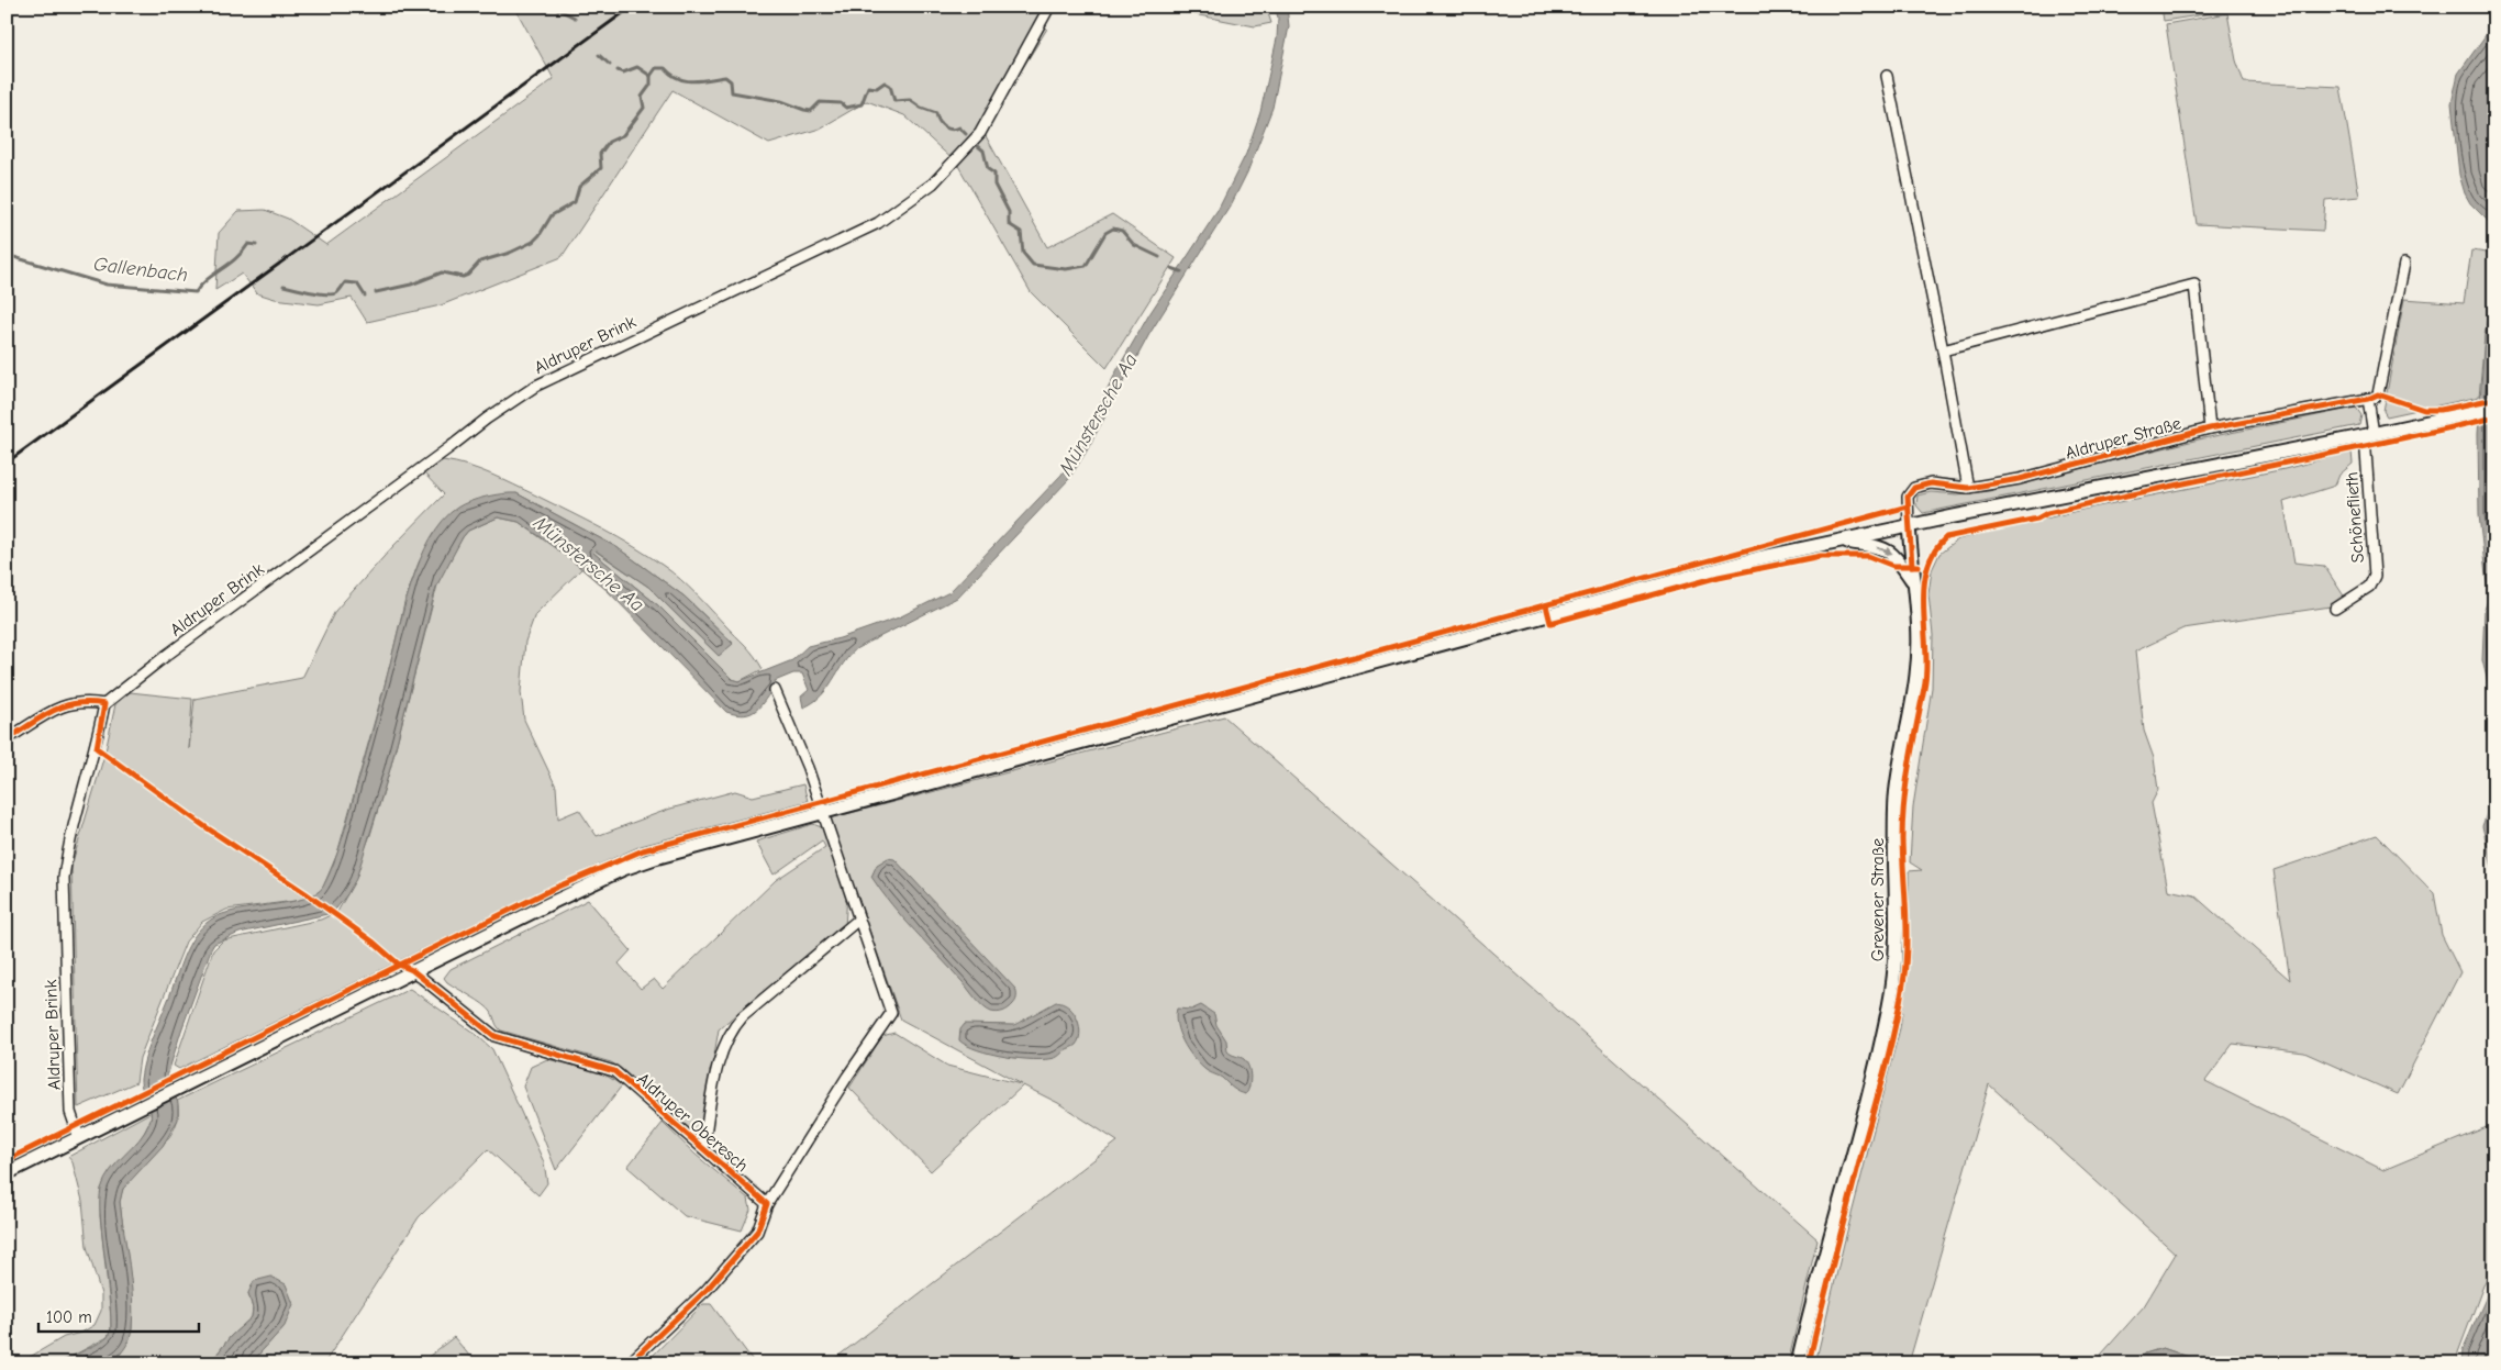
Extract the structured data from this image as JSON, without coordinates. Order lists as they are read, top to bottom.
{
  "streets": {
    "main road": ["Grevener Straße"],
    "street": [
      "Aldruper Brink",
      "Aldruper Straße",
      "Schöneflieth",
      "Aldruper Oberesch"
    ]
  },
  "crossings": [
    ["Aldruper Straße", "Grevener Straße"]
  ],
  "water": ["Gallenbach", "Münstersche Aa"],
  "scale_bar": "100 m"
}
